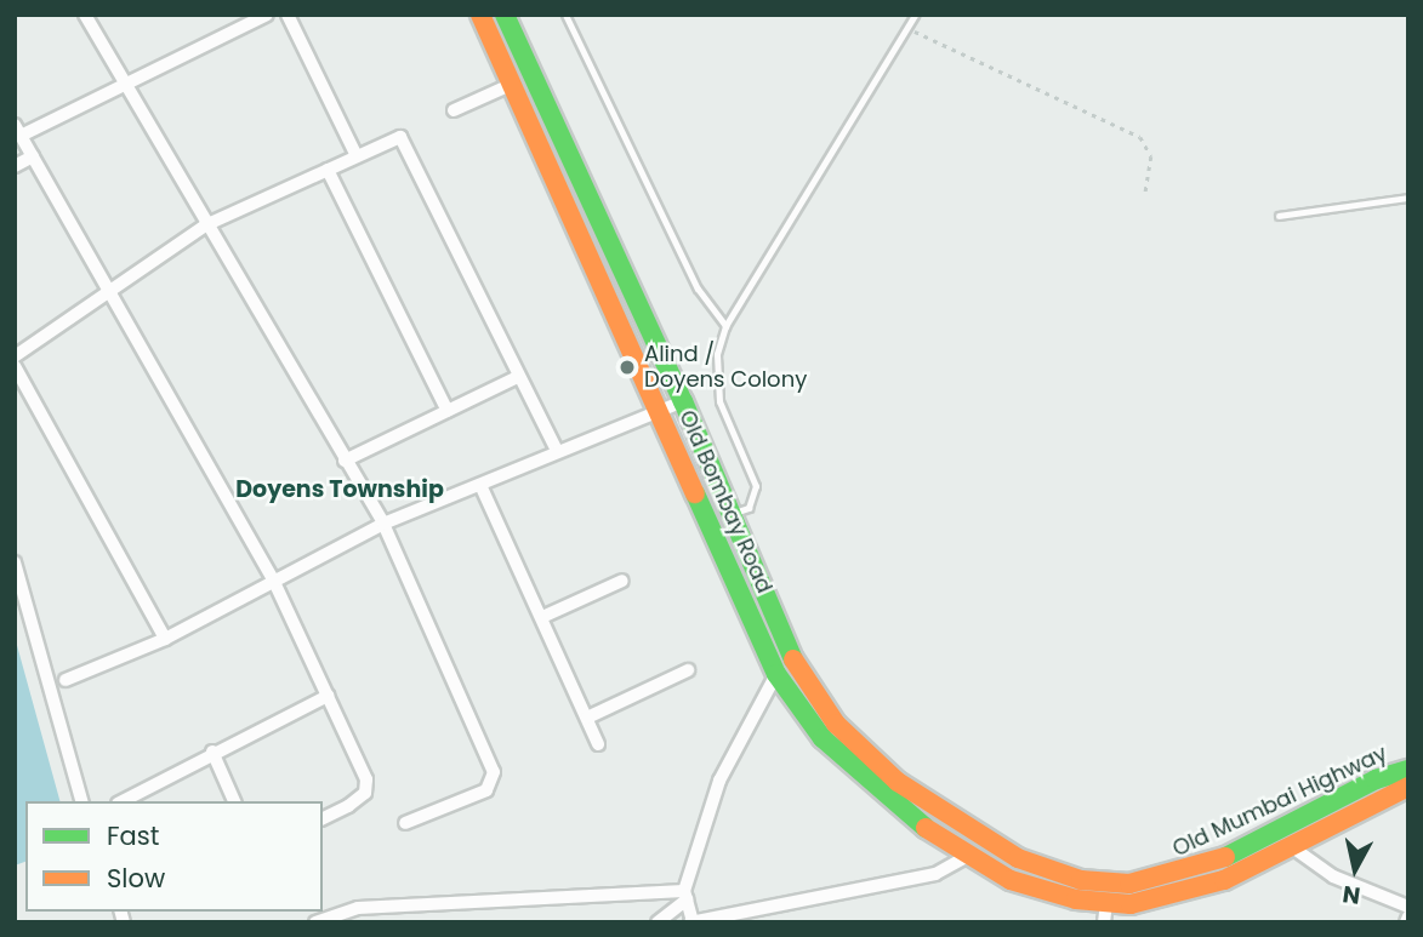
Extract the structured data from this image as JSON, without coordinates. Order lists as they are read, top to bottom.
{
  "streets": {
    "main road": ["Old Bombay Road", "Old Mumbai Highway"]
  },
  "crossings": [
    ["Old Bombay Road", "Old Mumbai Highway"]
  ],
  "districts": ["Doyens Township"],
  "places": ["Alind / Doyens Colony"],
  "legend": ["Fast", "Slow"],
  "north": "bottom"
}
